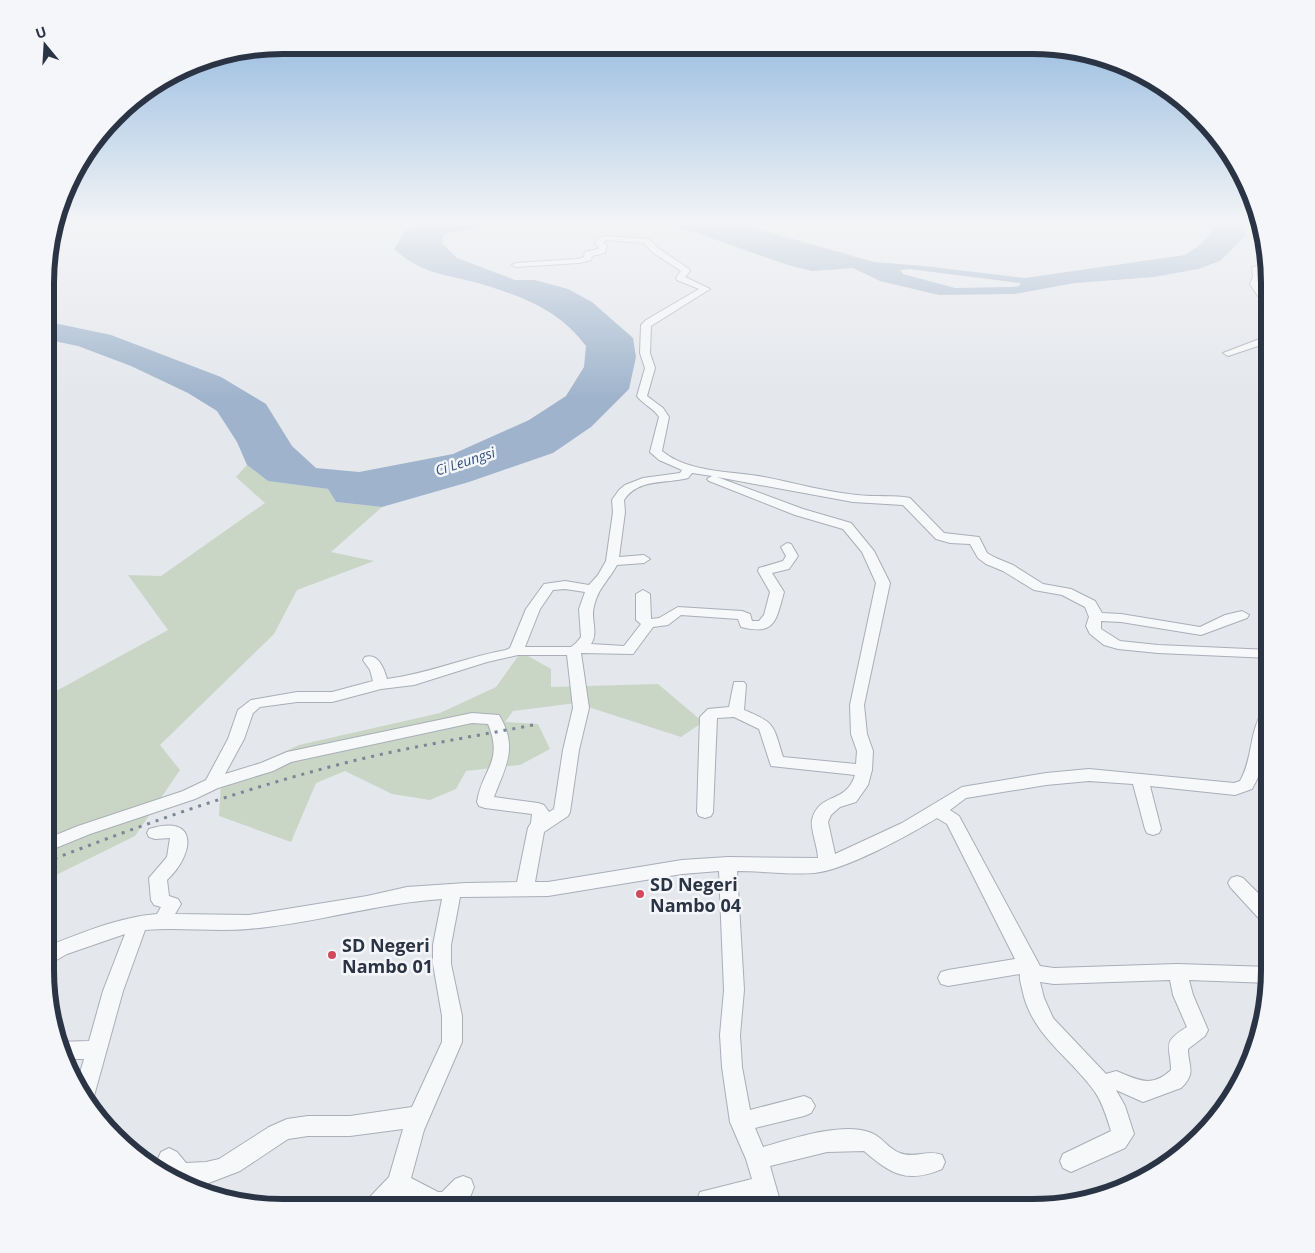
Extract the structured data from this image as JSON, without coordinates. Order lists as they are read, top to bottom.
{
  "water": ["Ci Leungsi"],
  "places": ["SD Negeri Nambo 04", "SD Negeri Nambo 01"],
  "north": "top"
}
